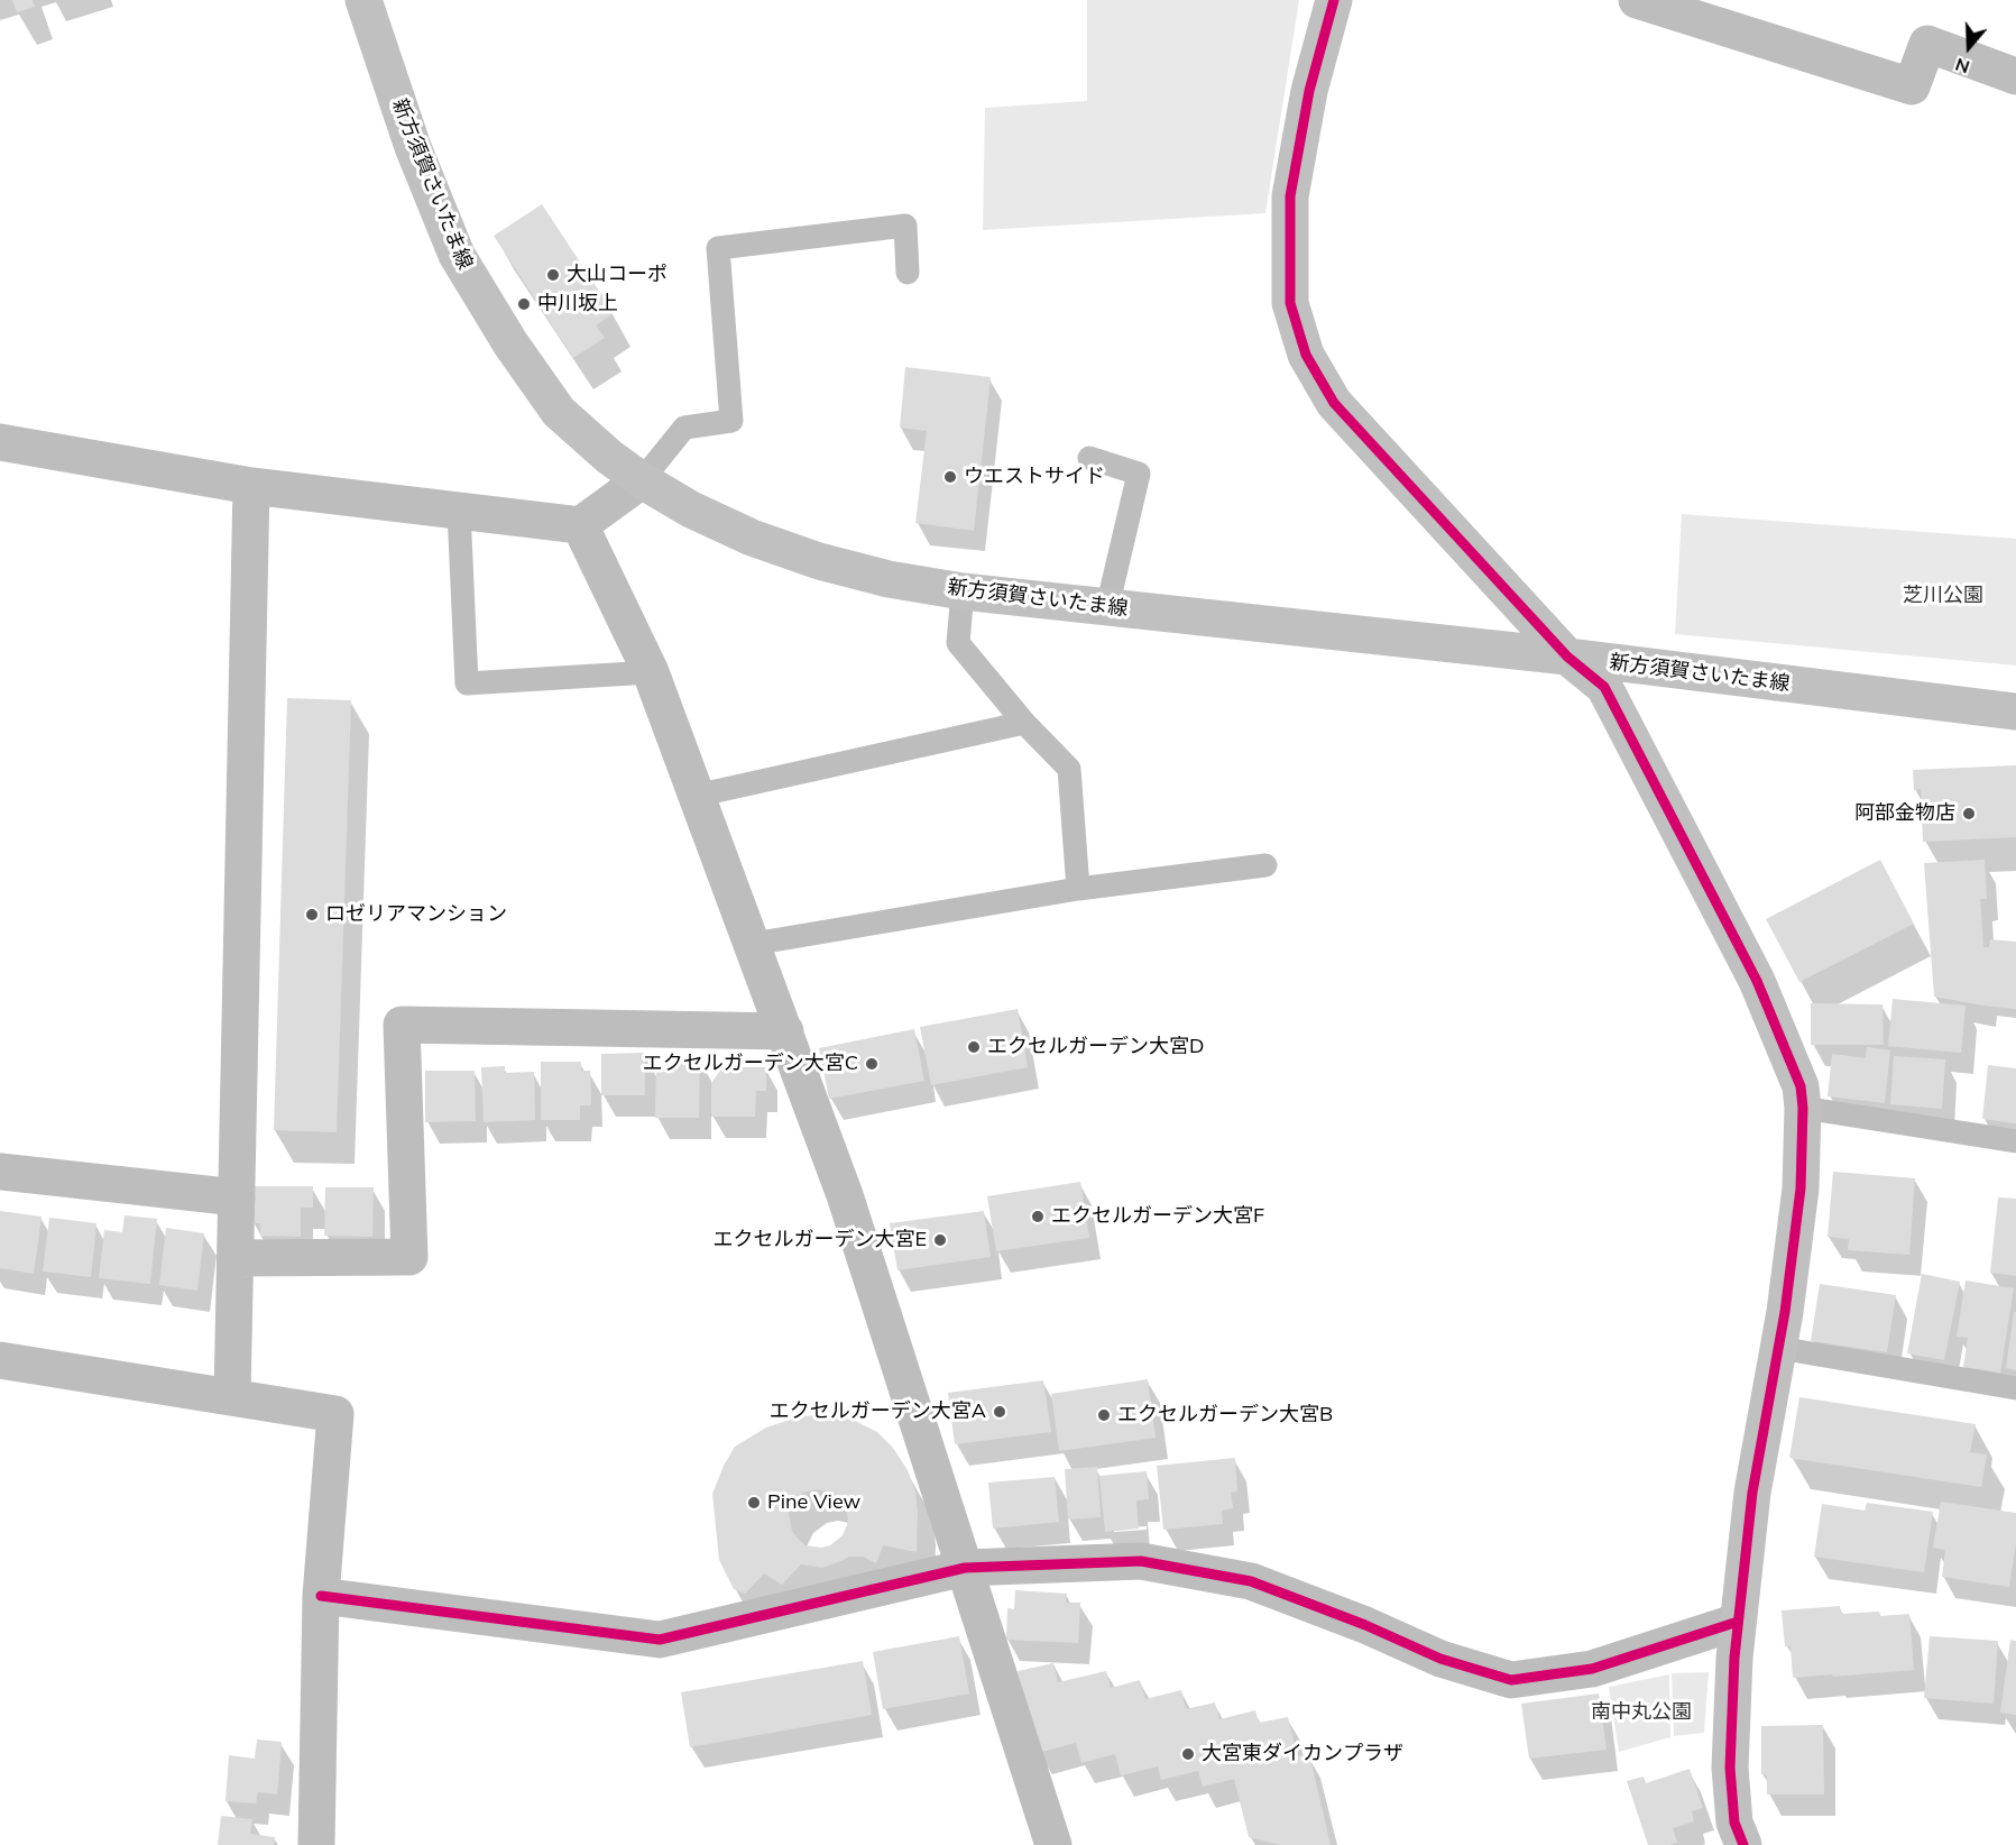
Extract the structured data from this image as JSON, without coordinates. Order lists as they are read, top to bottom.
{
  "streets": {
    "street": ["新方須賀さいたま線"]
  },
  "parks": ["芝川公園", "南中丸公園"],
  "places": [
    "大山コーポ",
    "中川坂上",
    "ウエストサイド",
    "阿部金物店",
    "ロゼリアマンション",
    "エクセルガーデン大宮D",
    "エクセルガーデン大宮C",
    "エクセルガーデン大宮F",
    "エクセルガーデン大宮E",
    "エクセルガーデン大宮A",
    "エクセルガーデン大宮B",
    "Pine View",
    "大宮東ダイカンプラザ"
  ],
  "north": "bottom"
}
